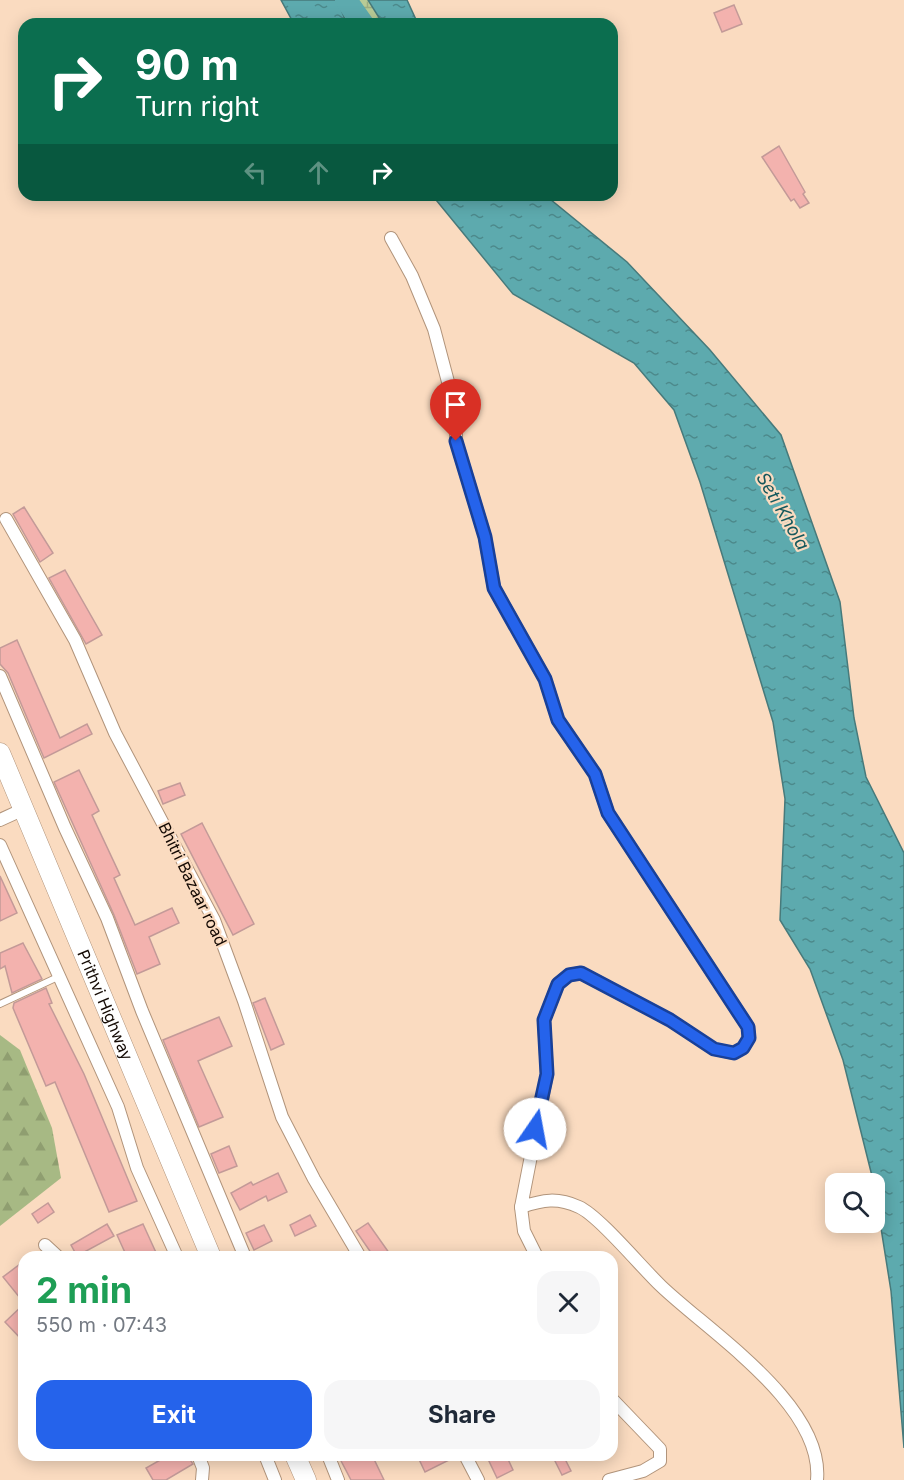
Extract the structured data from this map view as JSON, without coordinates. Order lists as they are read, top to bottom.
{
  "streets": {
    "highway": ["Prithvi Highway"],
    "street": ["Bhitri Bazaar road"]
  },
  "water": ["Seti Khola"],
  "page": {
    "turn": ["90 m", "Turn right"],
    "heading": ["2 min", "550 m · 07:43"],
    "buttons": ["Exit", "Share"]
  }
}
